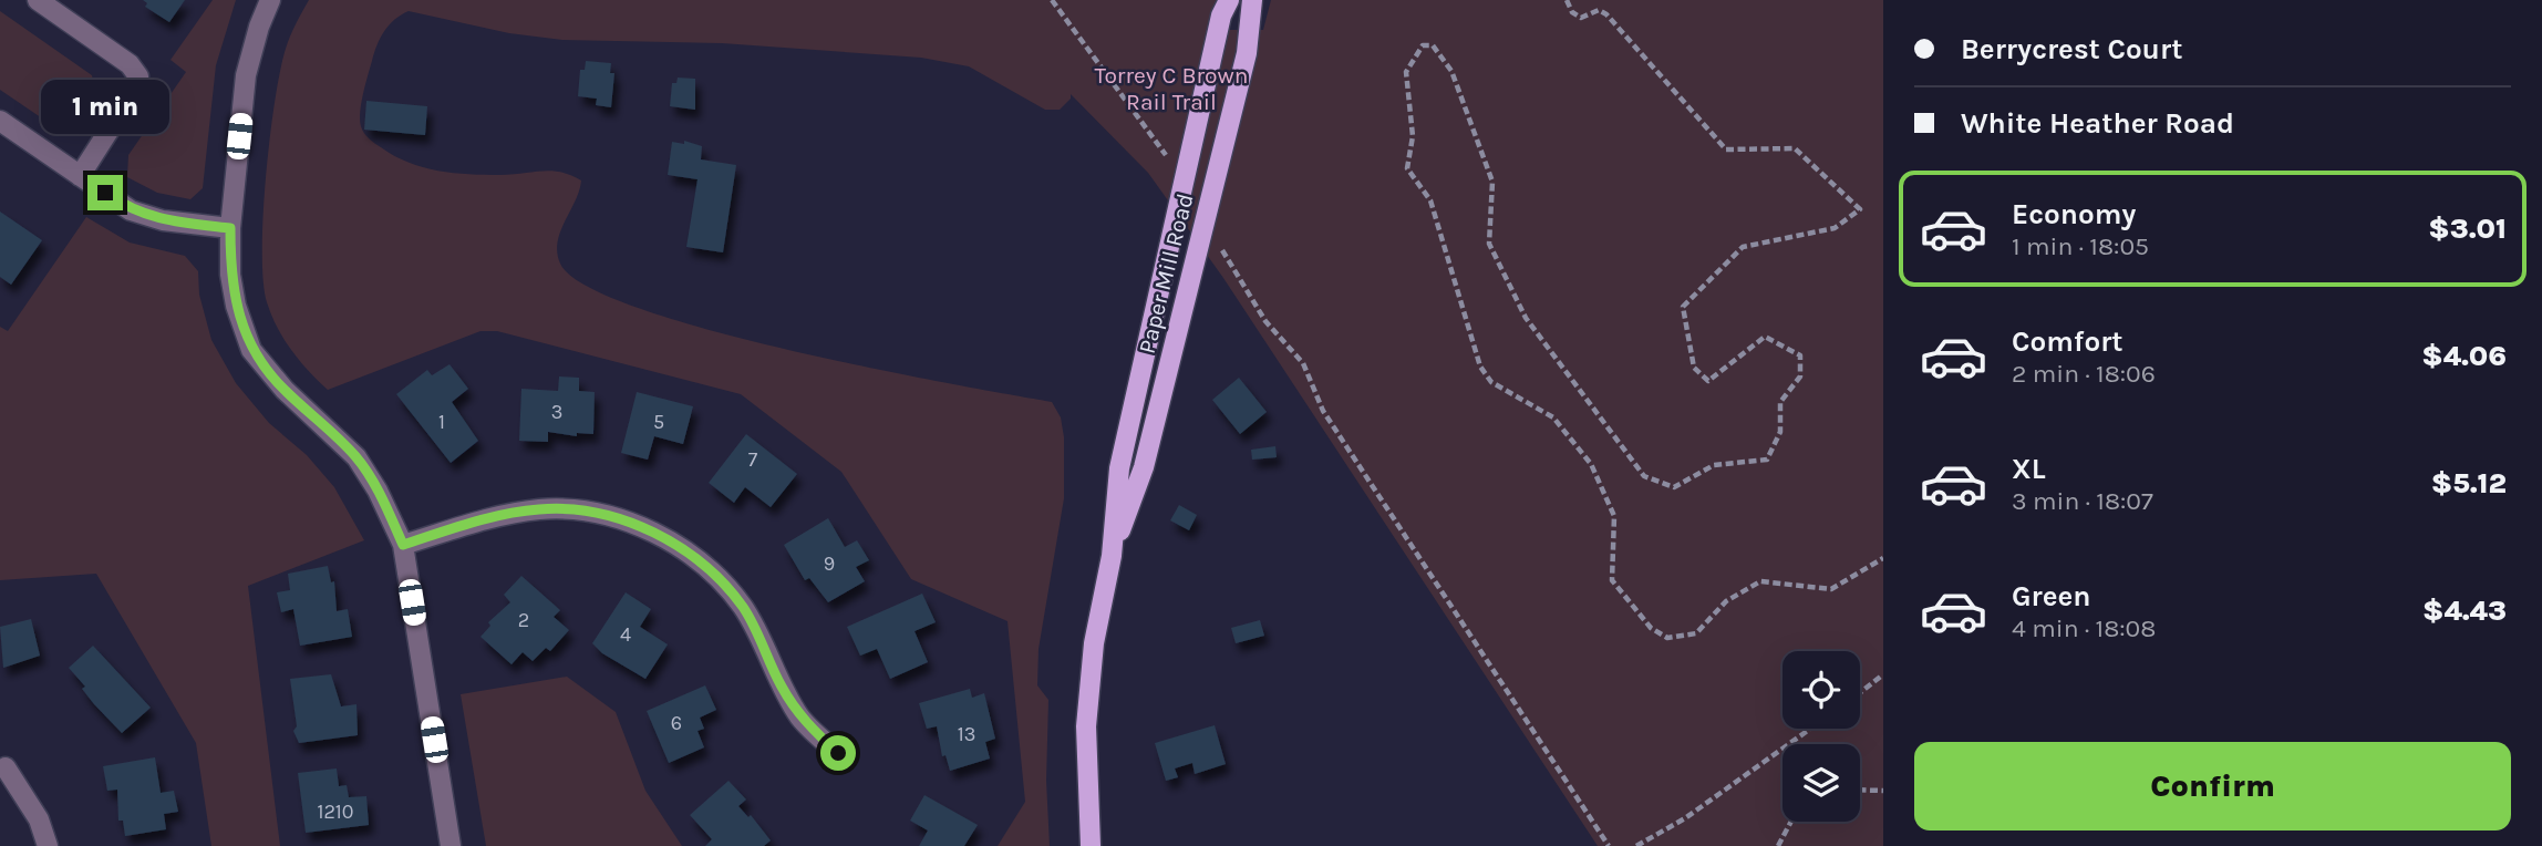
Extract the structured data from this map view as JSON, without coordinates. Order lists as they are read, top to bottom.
{
  "streets": {
    "main road": ["Paper Mill Road"]
  },
  "parks": ["Torrey C Brown Rail Trail"],
  "house_numbers": [
    "3",
    "1",
    "5",
    "7",
    "9",
    "2",
    "4",
    "6",
    "13",
    "1210"
  ],
  "page": {
    "banner": ["Berrycrest Court", "White Heather Road"],
    "bubble": "1 min",
    "list": [
      {
        "name": "Economy",
        "note": "1 min · 18:05",
        "value": "$3.01"
      },
      {
        "name": "Comfort",
        "note": "2 min · 18:06",
        "value": "$4.06"
      },
      {
        "name": "XL",
        "note": "3 min · 18:07",
        "value": "$5.12"
      },
      {
        "name": "Green",
        "note": "4 min · 18:08",
        "value": "$4.43"
      }
    ],
    "buttons": "Confirm"
  }
}
